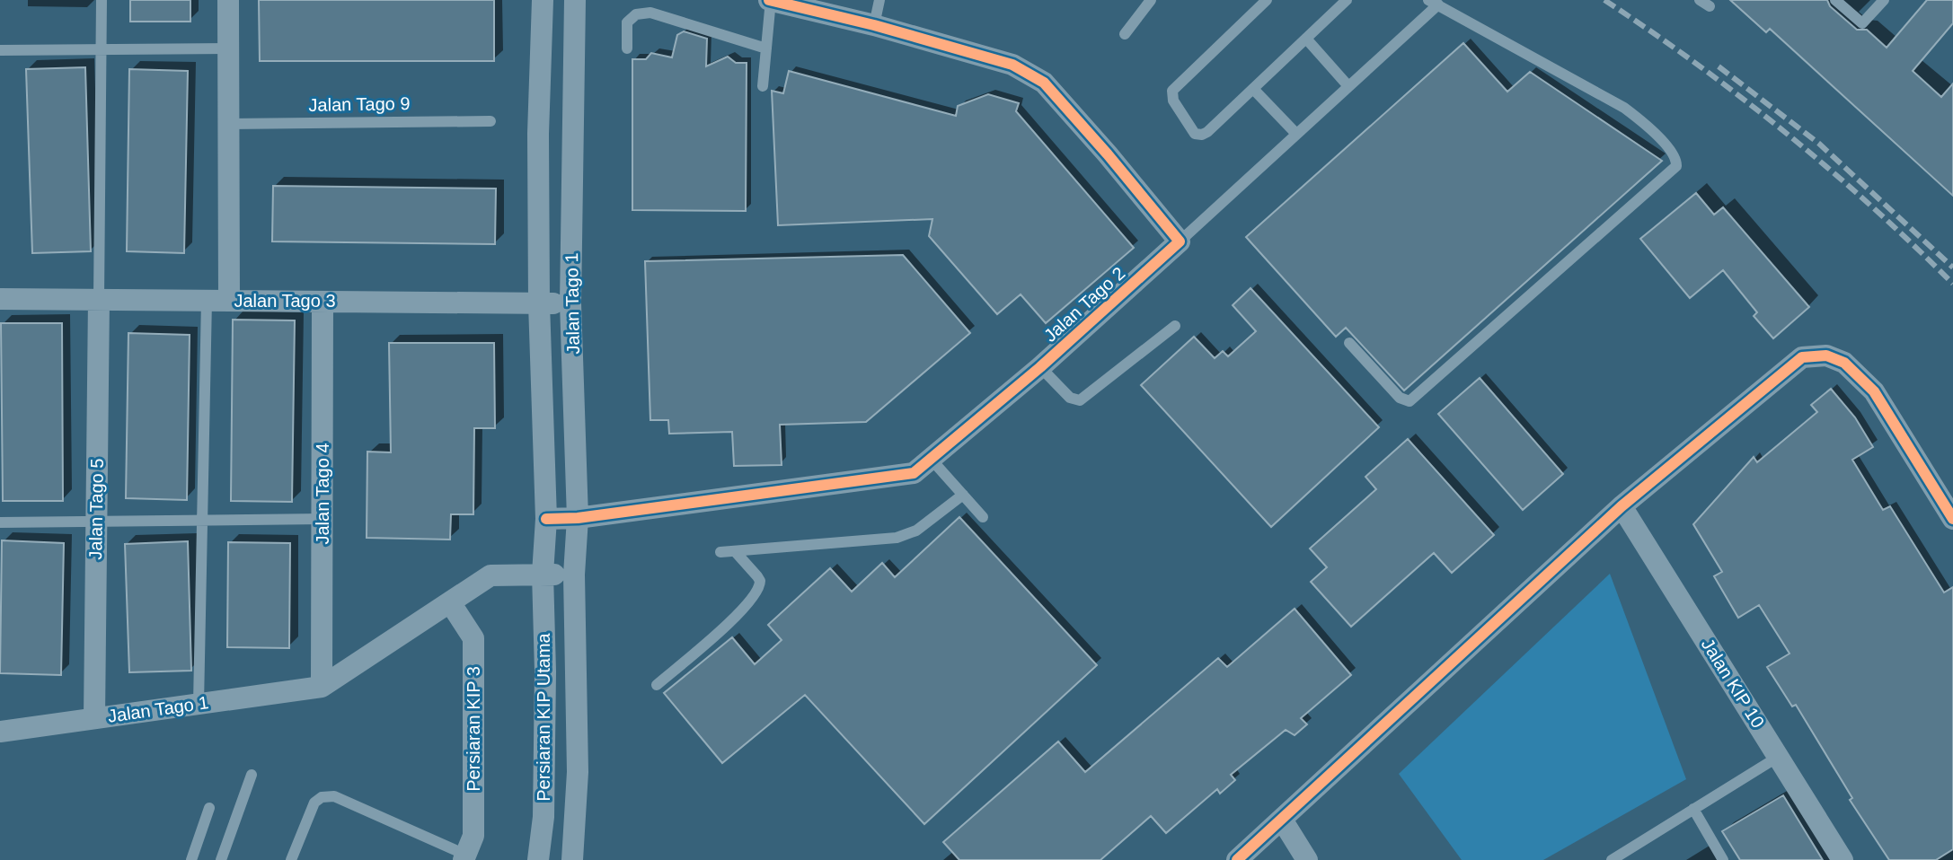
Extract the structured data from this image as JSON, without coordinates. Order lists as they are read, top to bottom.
{
  "streets": {
    "street": [
      "Jalan Tago 3",
      "Jalan Tago 1",
      "Jalan Tago 2",
      "Jalan Tago 4",
      "Jalan Tago 5",
      "Jalan KIP 10",
      "Persiaran KIP Utama",
      "Persiaran KIP 3"
    ],
    "lane": ["Jalan Tago 9"]
  },
  "crossings": [
    ["Jalan Tago 3", "Jalan Tago 1"],
    ["Jalan Tago 3", "Jalan Tago 4"],
    ["Jalan Tago 3", "Jalan Tago 5"],
    ["Jalan Tago 1", "Jalan Tago 2"],
    ["Jalan Tago 1", "Jalan Tago 4"],
    ["Jalan Tago 1", "Jalan Tago 5"],
    ["Jalan Tago 1", "Persiaran KIP Utama"],
    ["Jalan Tago 1", "Persiaran KIP 3"]
  ]
}
